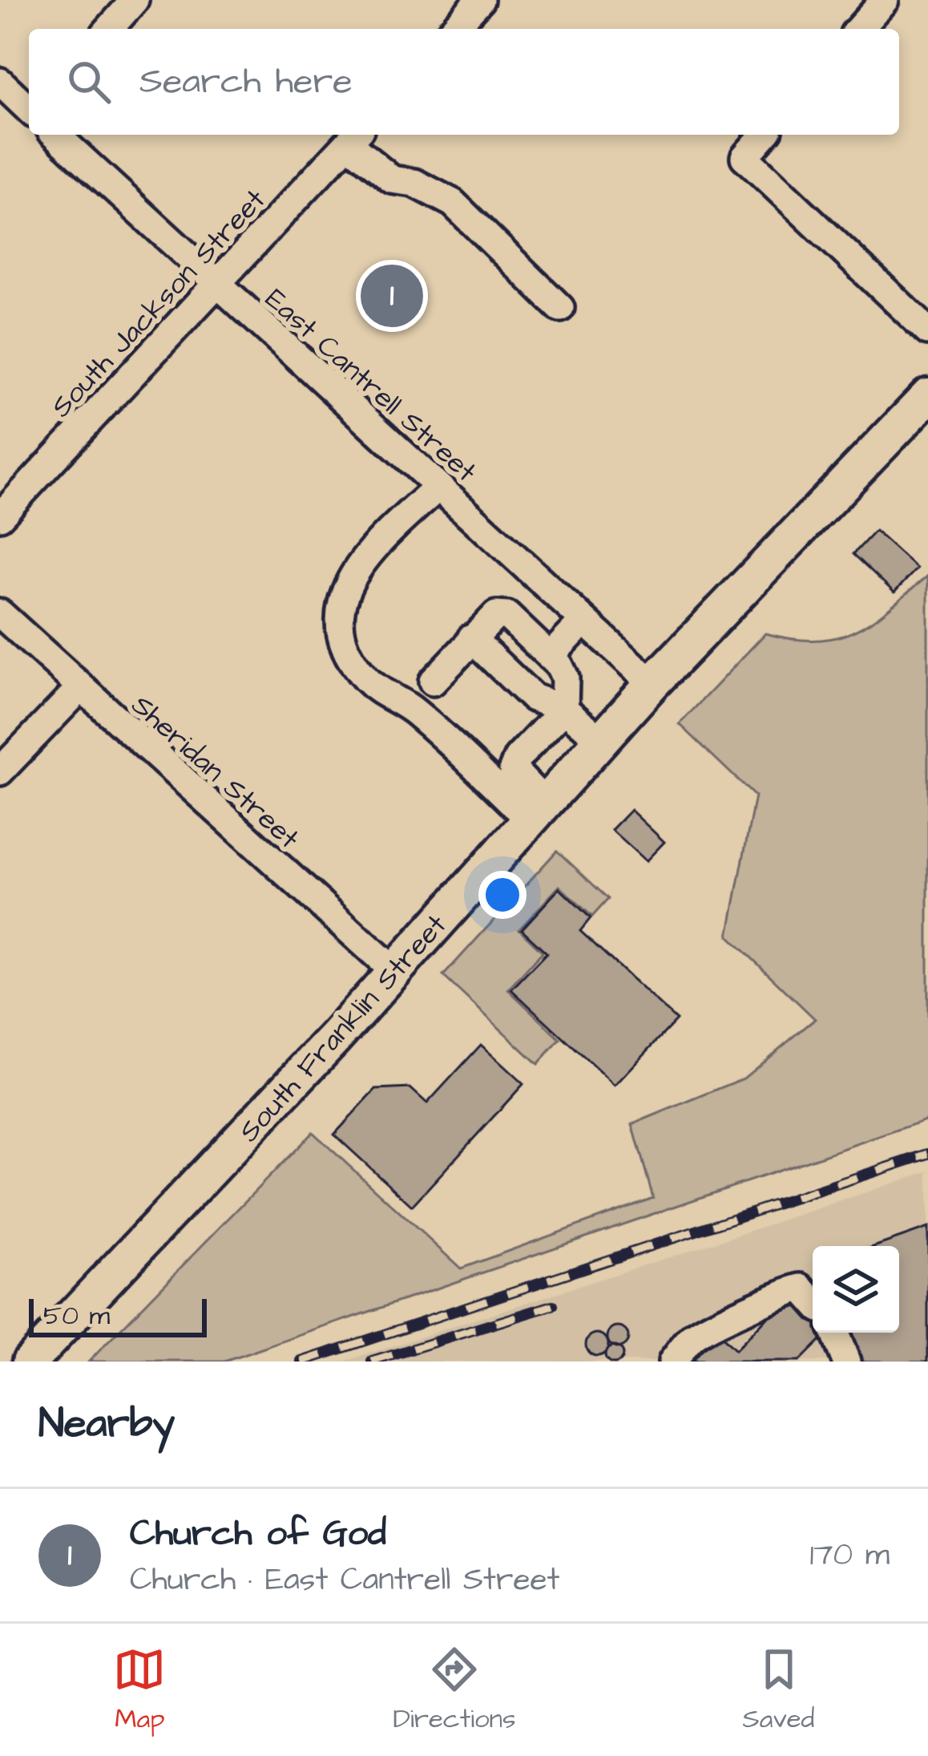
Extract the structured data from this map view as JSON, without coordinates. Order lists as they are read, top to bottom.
{
  "streets": {
    "main road": ["South Franklin Street"],
    "street": ["South Jackson Street", "East Cantrell Street", "Sheridan Street"]
  },
  "crossings": [
    ["South Jackson Street", "East Cantrell Street"],
    ["East Cantrell Street", "South Franklin Street"],
    ["Sheridan Street", "South Franklin Street"]
  ],
  "scale_bar": "50 m",
  "page": {
    "search": "Search here",
    "pins": "1",
    "scale": "50 m",
    "heading": "Nearby",
    "list": [
      {
        "mark": "1",
        "name": "Church of God",
        "note": "Church · East Cantrell Street",
        "value": "170 m"
      }
    ],
    "nav": ["Map", "Directions", "Saved"]
  }
}
